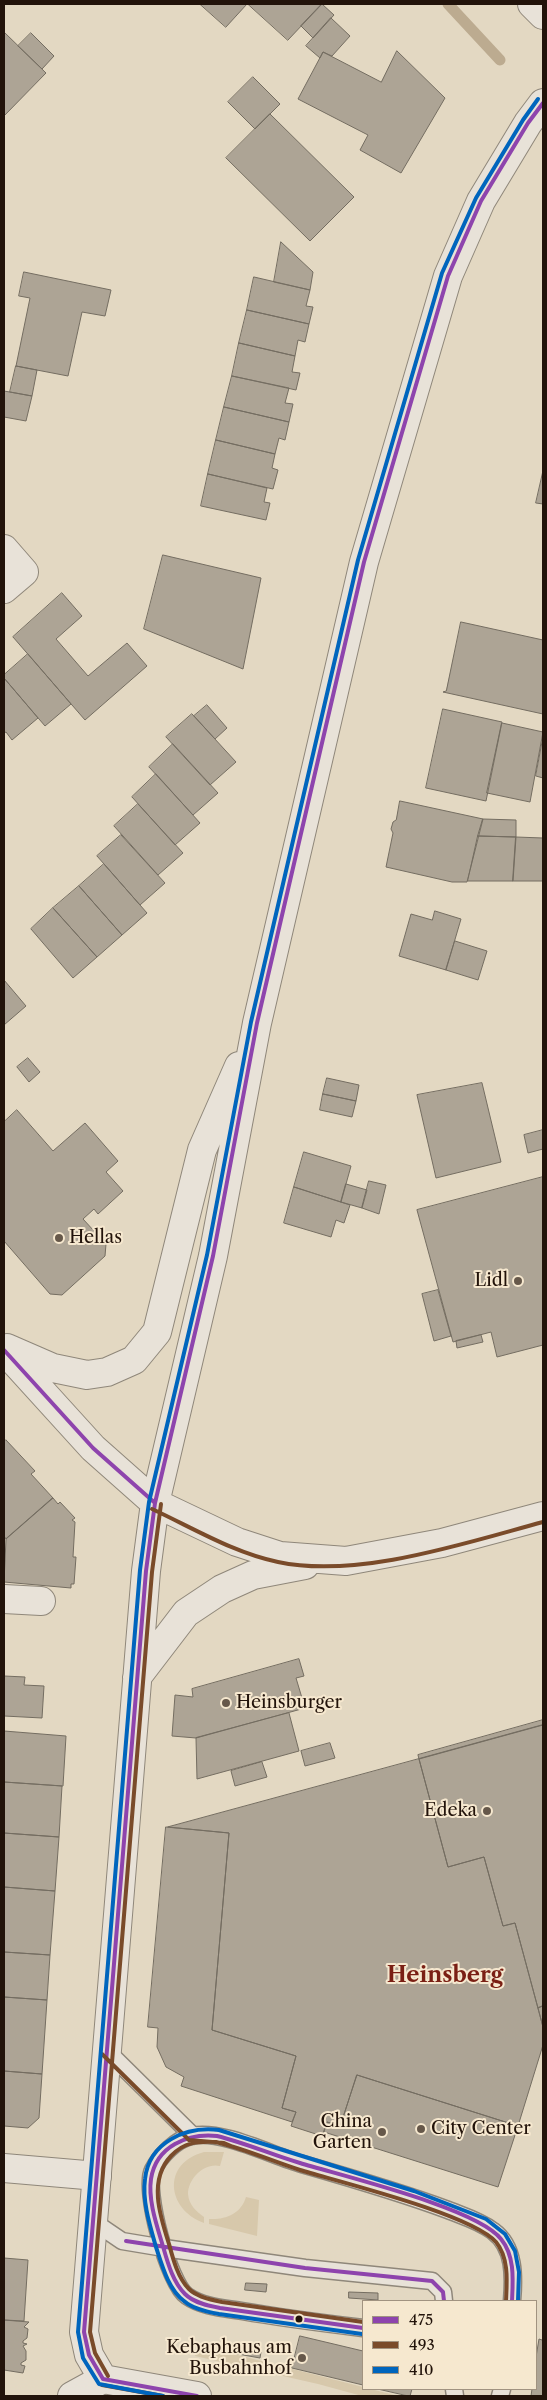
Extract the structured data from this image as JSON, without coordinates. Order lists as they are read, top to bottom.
{
  "districts": ["Heinsberg"],
  "places": [
    "Hellas",
    "Lidl",
    "Heinsburger",
    "Edeka",
    "City Center",
    "China Garten",
    "Kebaphaus am Busbahnhof"
  ],
  "lines": ["transit line 410", "transit line 475", "transit line 493"],
  "legend": ["475", "493", "410"]
}
